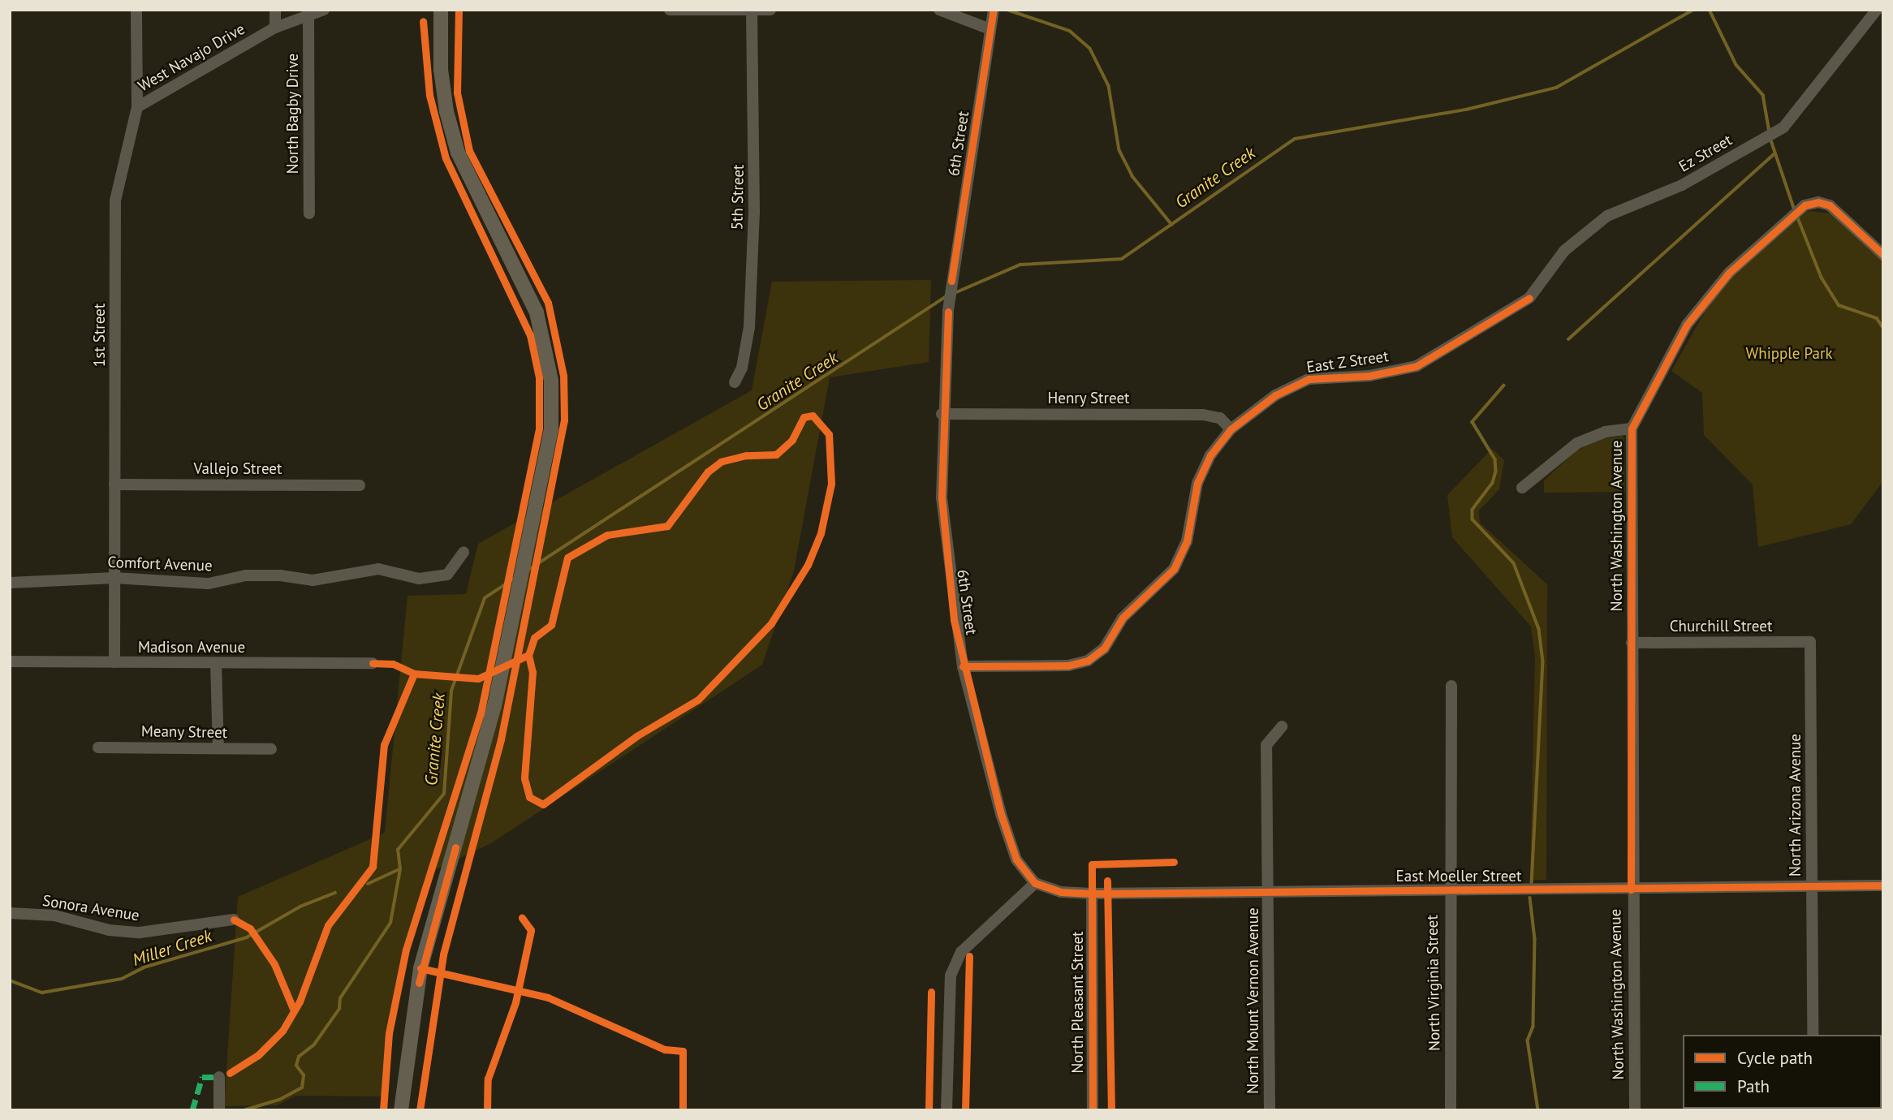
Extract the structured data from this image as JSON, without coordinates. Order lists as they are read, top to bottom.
{
  "streets": {
    "street": [
      "West Navajo Drive",
      "North Bagby Drive",
      "6th Street",
      "Ez Street",
      "5th Street",
      "1st Street",
      "East Z Street",
      "Henry Street",
      "Vallejo Street",
      "North Washington Avenue",
      "Comfort Avenue",
      "Churchill Street",
      "Madison Avenue",
      "Meany Street",
      "North Arizona Avenue",
      "East Moeller Street",
      "Sonora Avenue",
      "North Virginia Street",
      "North Mount Vernon Avenue",
      "North Pleasant Street"
    ]
  },
  "crossings": [
    ["West Navajo Drive", "North Bagby Drive"],
    ["West Navajo Drive", "1st Street"],
    ["6th Street", "East Z Street"],
    ["6th Street", "Henry Street"],
    ["6th Street", "East Moeller Street"],
    ["Ez Street", "East Z Street"],
    ["1st Street", "Vallejo Street"],
    ["1st Street", "Comfort Avenue"],
    ["1st Street", "Madison Avenue"],
    ["East Z Street", "Henry Street"],
    ["North Washington Avenue", "Churchill Street"],
    ["North Washington Avenue", "East Moeller Street"],
    ["Churchill Street", "North Arizona Avenue"],
    ["North Arizona Avenue", "East Moeller Street"],
    ["East Moeller Street", "North Virginia Street"],
    ["East Moeller Street", "North Mount Vernon Avenue"],
    ["East Moeller Street", "North Pleasant Street"]
  ],
  "water": ["Granite Creek", "Miller Creek"],
  "parks": ["Whipple Park"],
  "legend": ["Cycle path", "Path"]
}
